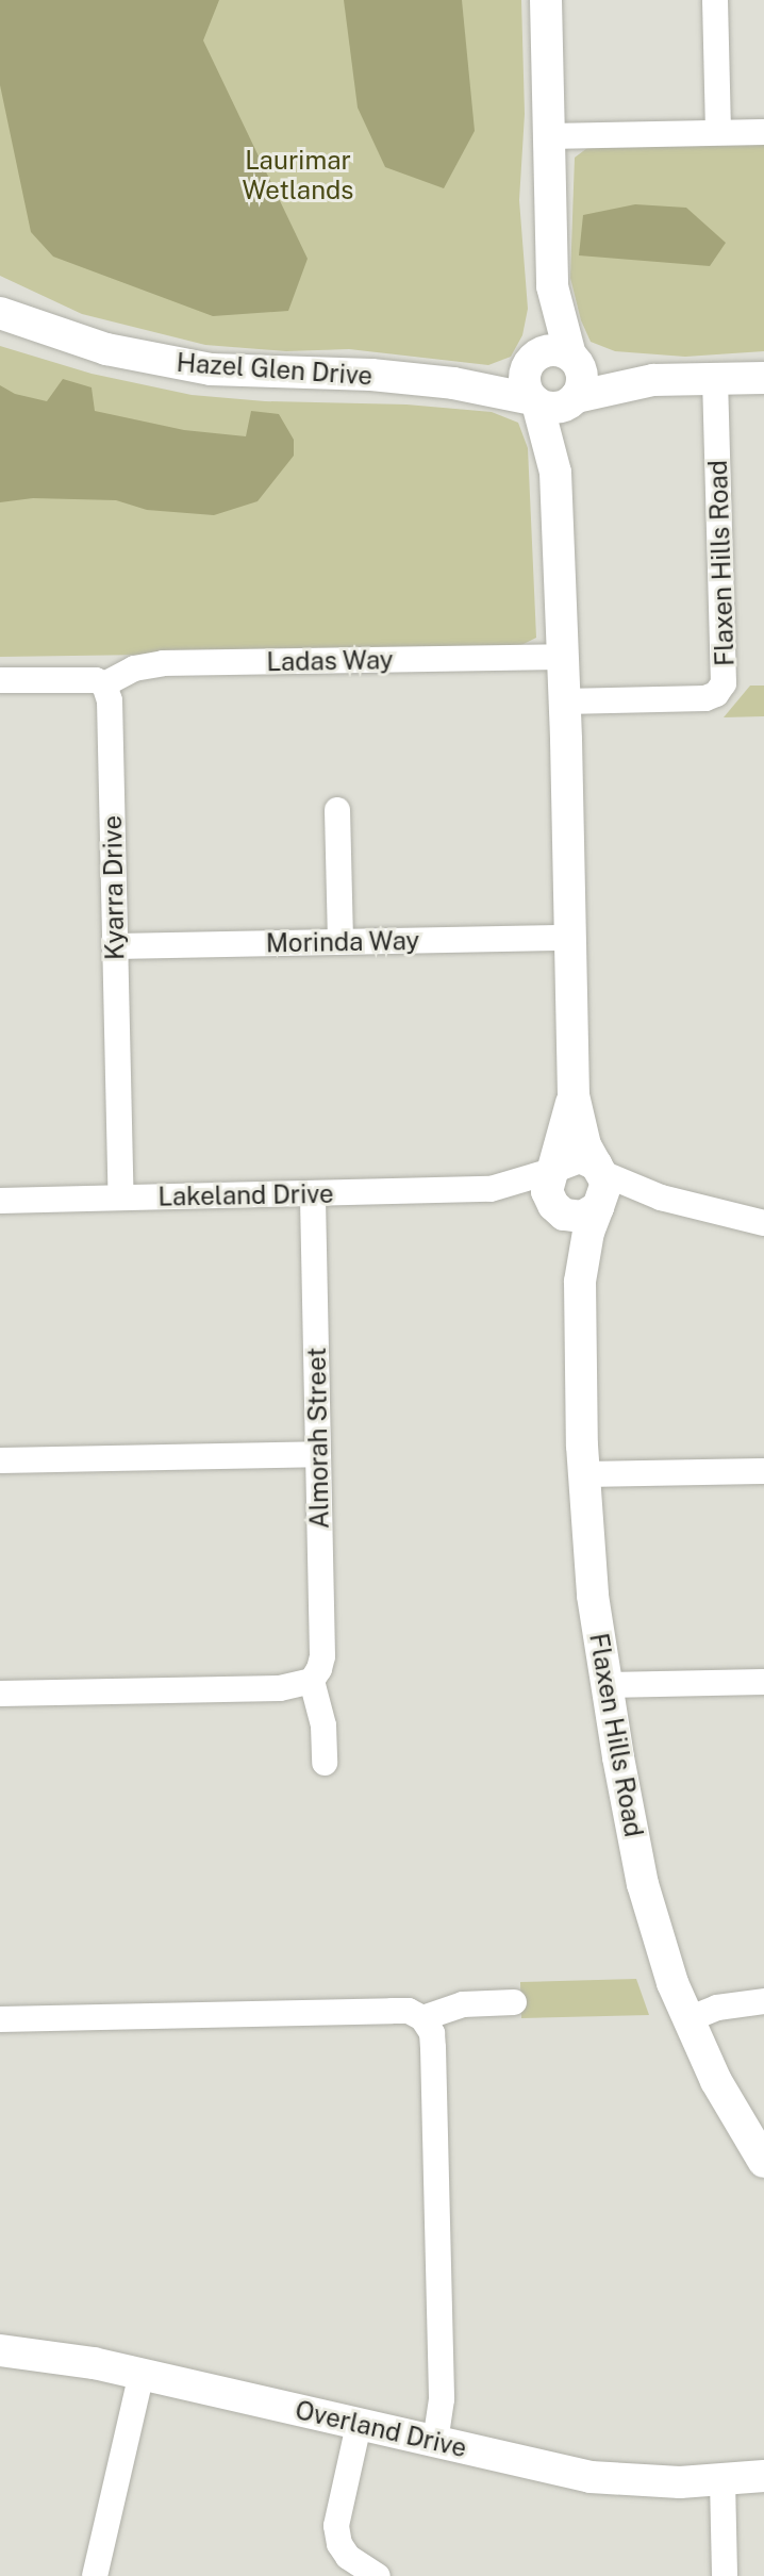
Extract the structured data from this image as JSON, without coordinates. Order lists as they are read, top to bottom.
{
  "streets": {
    "street": [
      "Hazel Glen Drive",
      "Flaxen Hills Road",
      "Ladas Way",
      "Kyarra Drive",
      "Morinda Way",
      "Lakeland Drive",
      "Almorah Street",
      "Overland Drive"
    ]
  },
  "crossings": [
    ["Hazel Glen Drive", "Flaxen Hills Road"],
    ["Flaxen Hills Road", "Lakeland Drive"],
    ["Ladas Way", "Kyarra Drive"],
    ["Kyarra Drive", "Morinda Way"],
    ["Kyarra Drive", "Lakeland Drive"],
    ["Lakeland Drive", "Almorah Street"]
  ],
  "parks": ["Laurimar Wetlands"]
}
